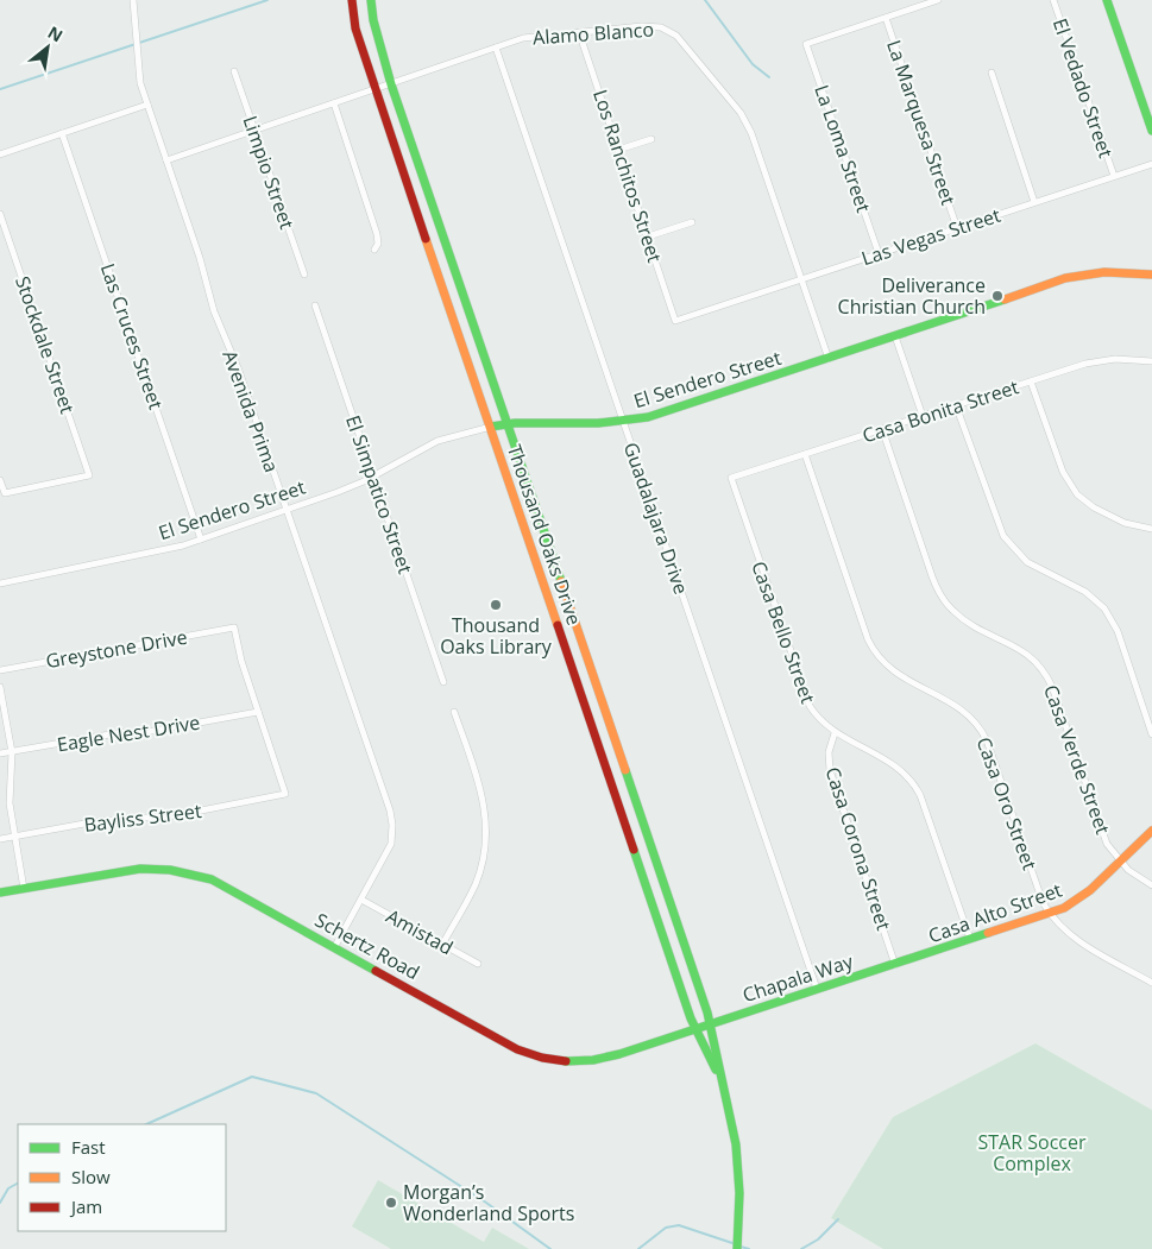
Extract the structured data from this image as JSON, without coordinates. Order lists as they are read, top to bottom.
{
  "streets": {
    "main road": [
      "El Sendero Street",
      "Thousand Oaks Drive",
      "Casa Alto Street",
      "Schertz Road",
      "Chapala Way"
    ],
    "street": [
      "Alamo Blanco",
      "El Vedado Street",
      "La Marquesa Street",
      "La Loma Street",
      "Limpio Street",
      "Los Ranchitos Street",
      "Las Vegas Street",
      "Las Cruces Street",
      "Stockdale Street",
      "Avenida Prima",
      "Casa Bonita Street",
      "El Simpatico Street",
      "Guadalajara Drive",
      "Casa Bello Street",
      "Greystone Drive",
      "Eagle Nest Drive",
      "Casa Verde Street",
      "Casa Oro Street",
      "Bayliss Street",
      "Casa Corona Street",
      "Amistad"
    ]
  },
  "crossings": [
    ["Alamo Blanco", "Limpio Street"],
    ["Alamo Blanco", "Los Ranchitos Street"],
    ["Alamo Blanco", "Las Vegas Street"],
    ["Alamo Blanco", "El Sendero Street"],
    ["Alamo Blanco", "Avenida Prima"],
    ["Alamo Blanco", "Guadalajara Drive"],
    ["Alamo Blanco", "Thousand Oaks Drive"],
    ["El Vedado Street", "Las Vegas Street"],
    ["La Marquesa Street", "La Loma Street"],
    ["La Marquesa Street", "Las Vegas Street"],
    ["La Loma Street", "Las Vegas Street"],
    ["Los Ranchitos Street", "Las Vegas Street"],
    ["Las Cruces Street", "El Sendero Street"],
    ["El Sendero Street", "Avenida Prima"],
    ["El Sendero Street", "El Simpatico Street"],
    ["El Sendero Street", "Guadalajara Drive"],
    ["El Sendero Street", "Thousand Oaks Drive"],
    ["Avenida Prima", "Amistad"],
    ["Avenida Prima", "Schertz Road"],
    ["Casa Bonita Street", "Casa Bello Street"],
    ["Casa Bonita Street", "Casa Verde Street"],
    ["Casa Bonita Street", "Casa Oro Street"],
    ["Guadalajara Drive", "Chapala Way"],
    ["Thousand Oaks Drive", "Schertz Road"],
    ["Thousand Oaks Drive", "Chapala Way"],
    ["Casa Bello Street", "Casa Corona Street"],
    ["Casa Bello Street", "Casa Alto Street"],
    ["Greystone Drive", "Eagle Nest Drive"],
    ["Greystone Drive", "Bayliss Street"],
    ["Eagle Nest Drive", "Bayliss Street"],
    ["Casa Verde Street", "Casa Alto Street"],
    ["Casa Oro Street", "Casa Alto Street"],
    ["Casa Corona Street", "Casa Alto Street"],
    ["Casa Corona Street", "Chapala Way"],
    ["Casa Alto Street", "Chapala Way"],
    ["Schertz Road", "Chapala Way"]
  ],
  "parks": ["STAR Soccer Complex"],
  "places": ["Deliverance Christian Church", "Thousand Oaks Library", "Morgan’s Wonderland Sports"],
  "legend": ["Fast", "Slow", "Jam"],
  "north": "top right"
}
